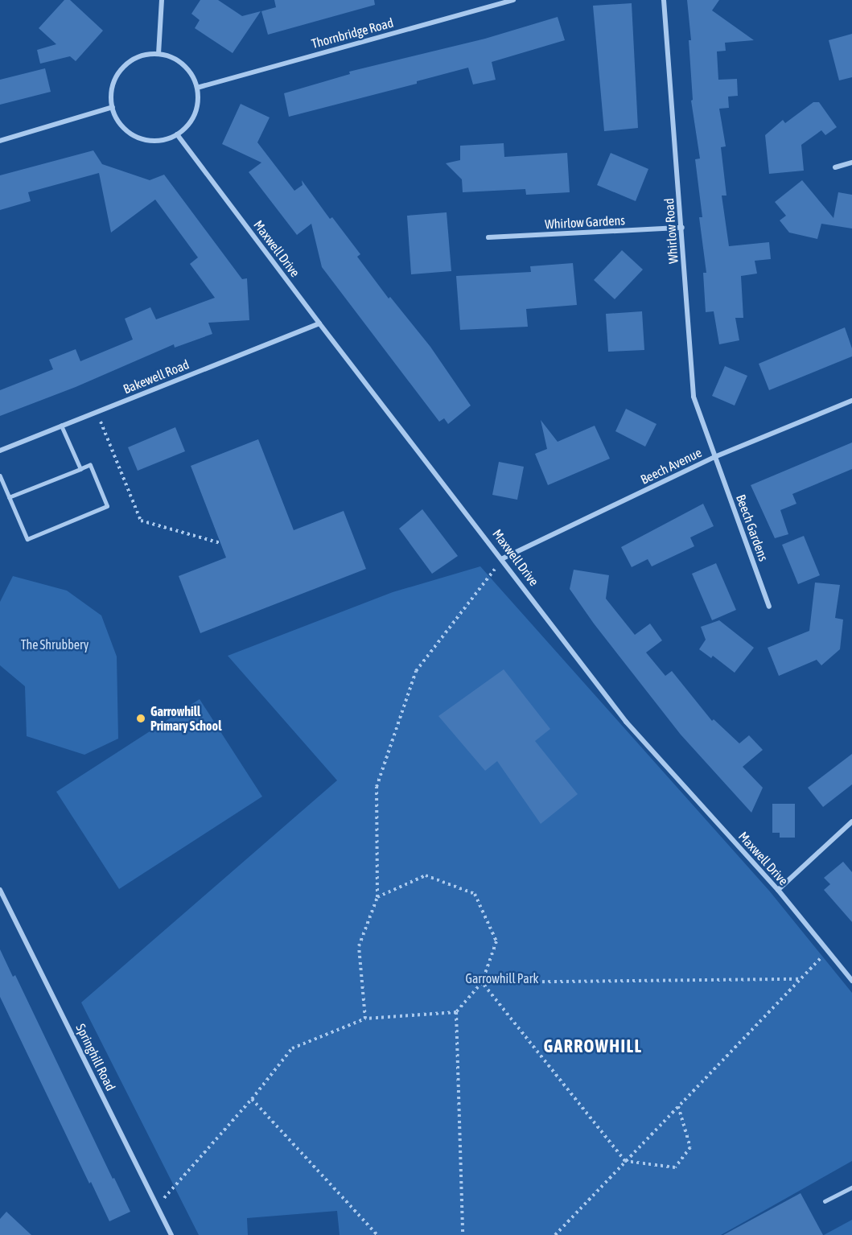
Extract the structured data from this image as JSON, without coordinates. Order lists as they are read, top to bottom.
{
  "streets": {
    "street": [
      "Thornbridge Road",
      "Whirlow Gardens",
      "Whirlow Road",
      "Maxwell Drive",
      "Bakewell Road",
      "Beech Avenue",
      "Beech Gardens",
      "Springhill Road"
    ]
  },
  "crossings": [
    ["Thornbridge Road", "Maxwell Drive"],
    ["Whirlow Gardens", "Whirlow Road"],
    ["Whirlow Road", "Beech Avenue"],
    ["Whirlow Road", "Beech Gardens"],
    ["Maxwell Drive", "Bakewell Road"],
    ["Maxwell Drive", "Beech Avenue"],
    ["Beech Avenue", "Beech Gardens"]
  ],
  "districts": ["GARROWHILL"],
  "parks": ["The Shrubbery", "Garrowhill Park"],
  "places": ["Garrowhill Primary School"]
}
